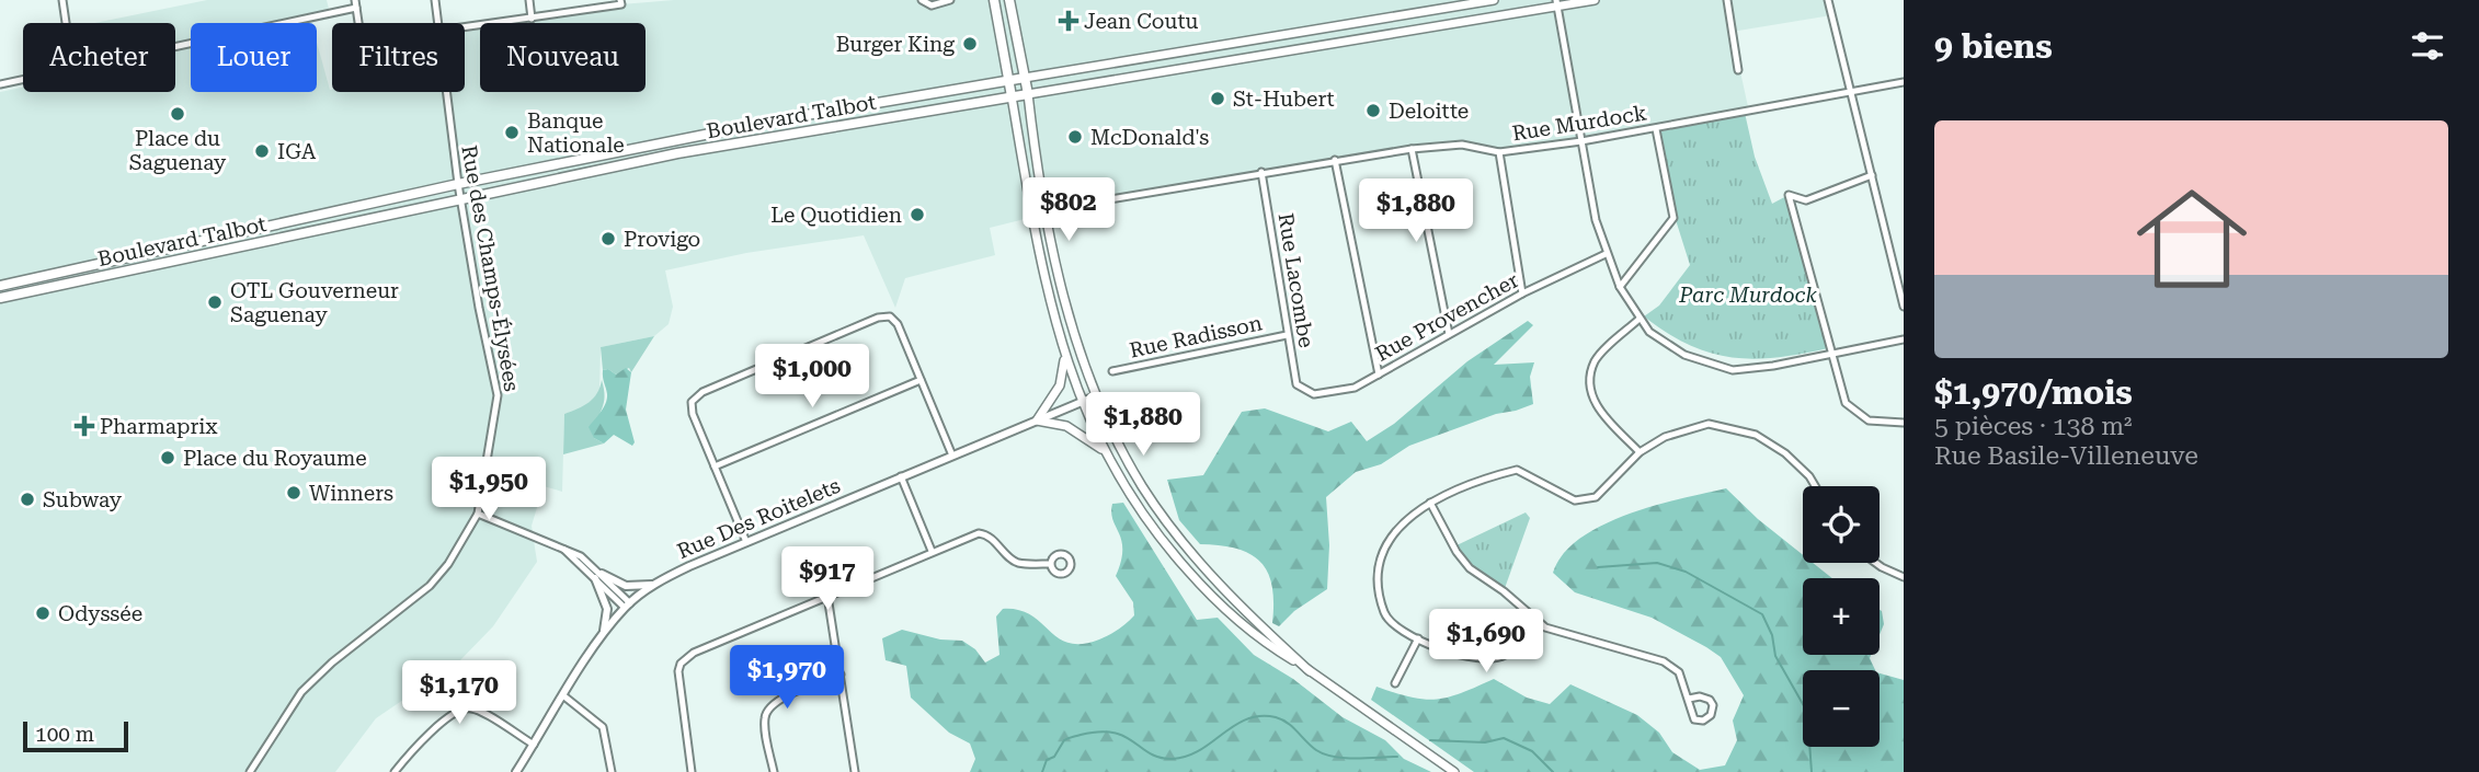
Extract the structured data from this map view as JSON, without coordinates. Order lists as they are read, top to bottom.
{
  "streets": {
    "main road": ["Boulevard Talbot"],
    "street": [
      "Rue Murdock",
      "Rue des Champs-Élysées",
      "Rue Lacombe",
      "Rue Provencher",
      "Rue Radisson",
      "Rue Des Roitelets"
    ]
  },
  "crossings": [
    ["Boulevard Talbot", "Rue des Champs-Élysées"],
    ["Rue Murdock", "Rue Lacombe"],
    ["Rue Lacombe", "Rue Provencher"],
    ["Rue Lacombe", "Rue Radisson"]
  ],
  "parks": ["Parc Murdock"],
  "places": {
    "health": ["Jean Coutu", "Pharmaprix"],
    "other": [
      "Burger King",
      "St-Hubert",
      "Deloitte",
      "Place du Saguenay",
      "Banque Nationale",
      "McDonald's",
      "IGA",
      "Le Quotidien",
      "Provigo",
      "OTL Gouverneur Saguenay",
      "Place du Royaume",
      "Winners",
      "Subway",
      "Odyssée"
    ]
  },
  "scale_bar": "100 m",
  "page": {
    "heading": "9 biens",
    "chip": [
      "Acheter",
      "Louer",
      "Filtres",
      "Nouveau"
    ],
    "list": [
      {
        "name": "$1,970/mois",
        "note": "5 pièces · 138 m² · Rue Basile-Villeneuve"
      }
    ],
    "price": [
      "$802",
      "$1,880",
      "$1,000",
      "$1,880",
      "$1,950",
      "$917",
      "$1,690",
      "$1,970",
      "$1,170"
    ],
    "map_buttons": ["+", "−"],
    "scale": "100 m"
  }
}
